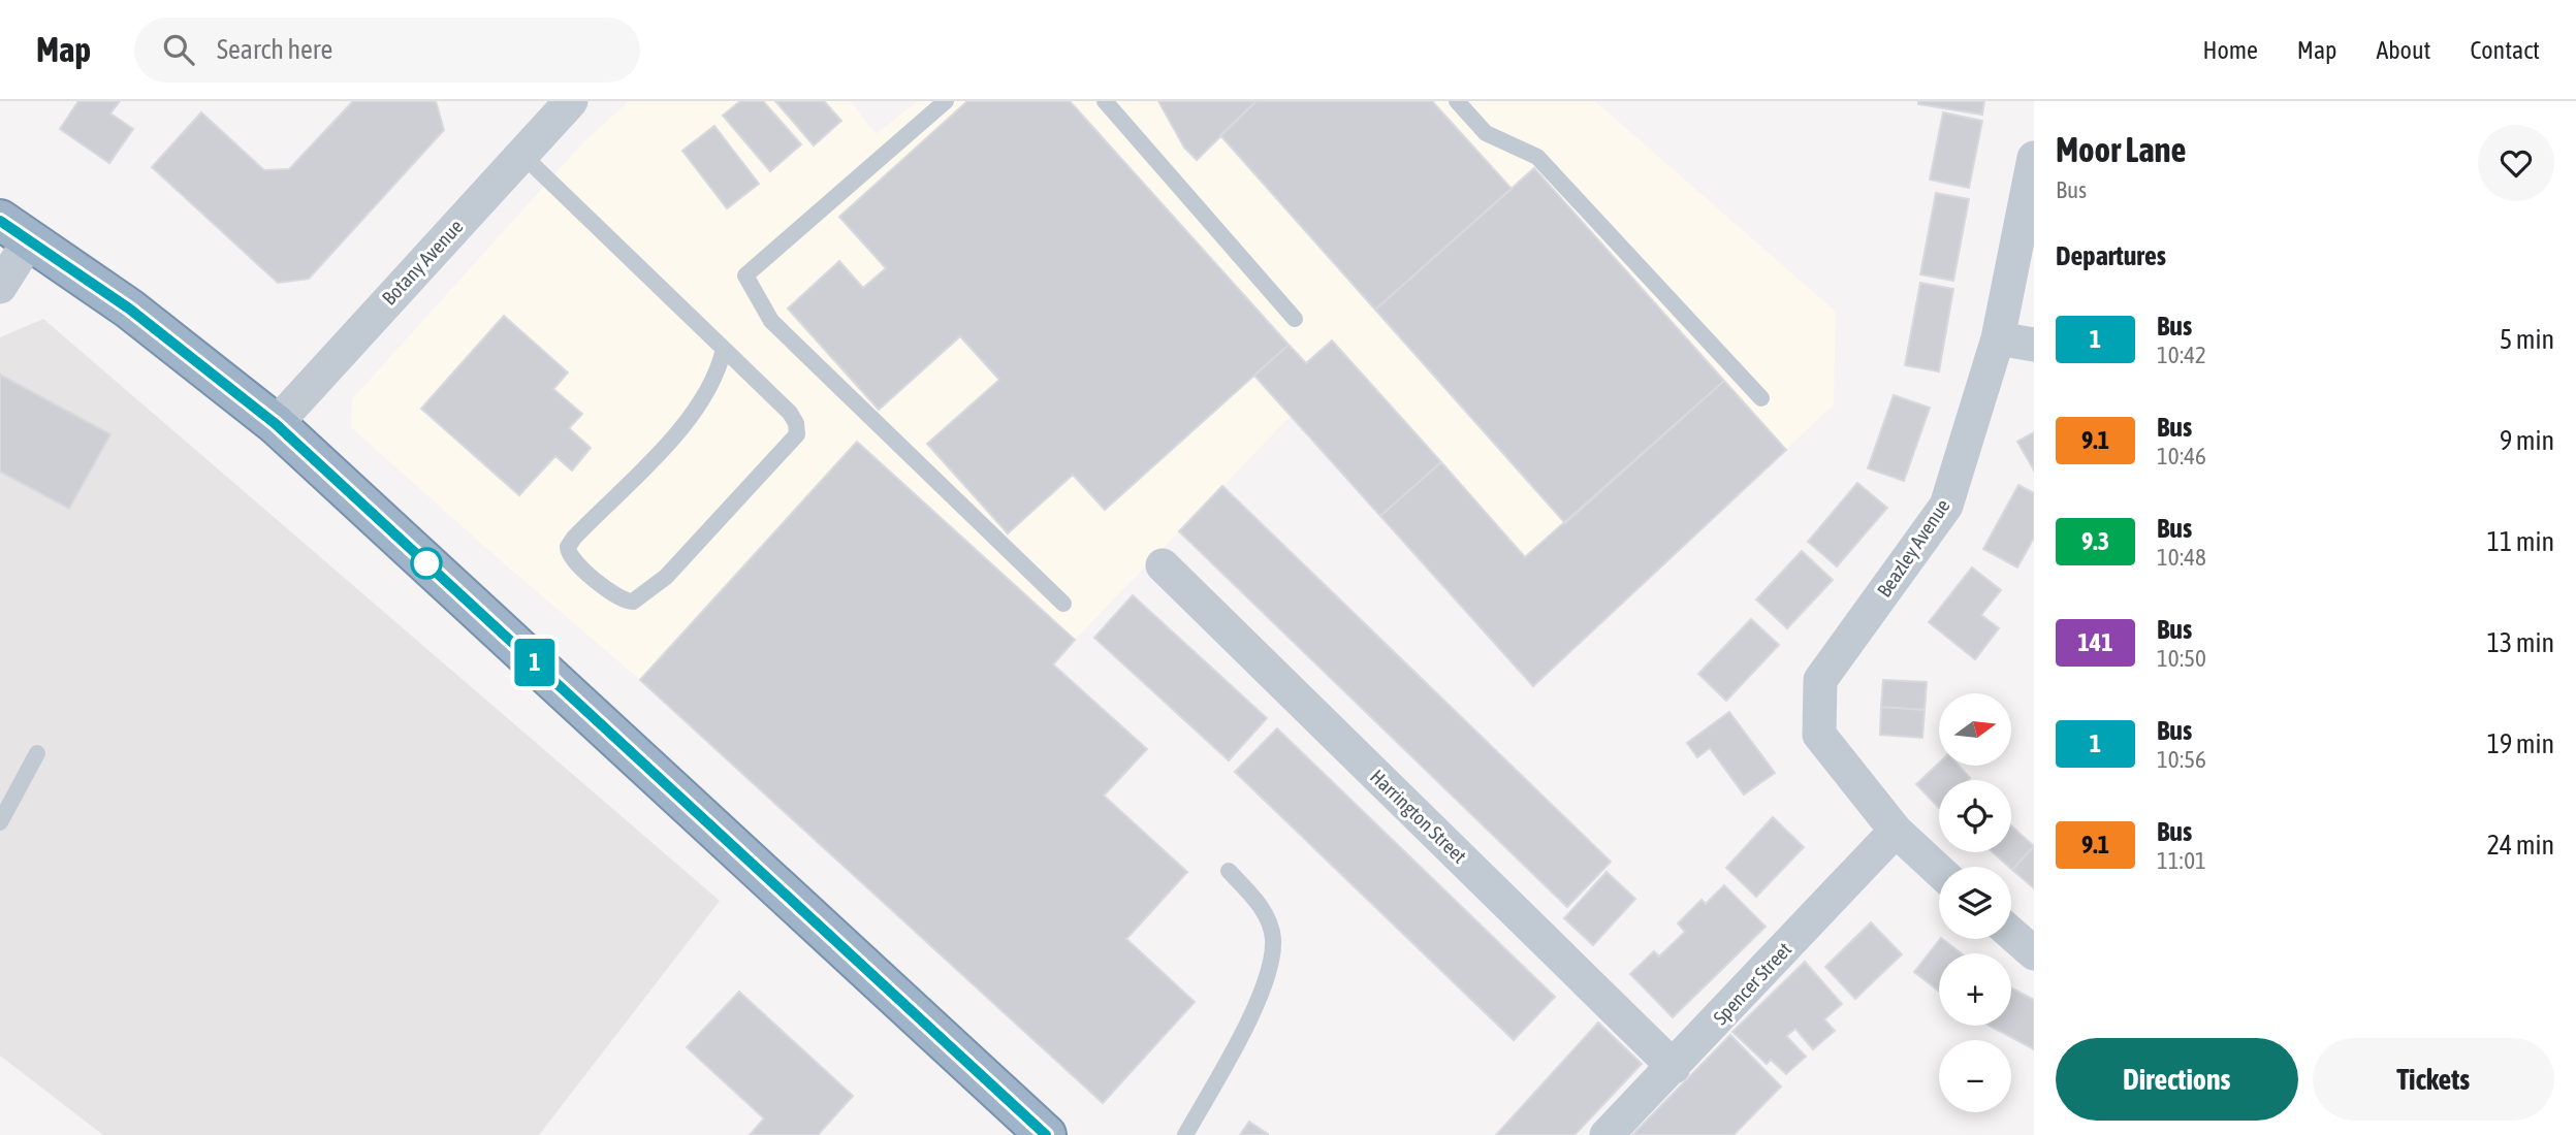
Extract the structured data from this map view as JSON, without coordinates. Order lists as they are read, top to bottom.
{
  "streets": {
    "street": [
      "Botany Avenue",
      "Beazley Avenue",
      "Harrington Street",
      "Spencer Street"
    ]
  },
  "crossings": [
    ["Beazley Avenue", "Spencer Street"],
    ["Harrington Street", "Spencer Street"]
  ],
  "lines": ["bus line 1"],
  "north": "right",
  "page": {
    "header": "Map",
    "search": "Search here",
    "nav": [
      "Home",
      "Map",
      "About",
      "Contact"
    ],
    "on_map": "1",
    "heading": [
      ["Moor Lane", "Bus"],
      "Departures"
    ],
    "list": [
      {
        "mark": "1",
        "name": "Bus",
        "note": "10:42",
        "value": "5 min"
      },
      {
        "mark": "9.1",
        "name": "Bus",
        "note": "10:46",
        "value": "9 min"
      },
      {
        "mark": "9.3",
        "name": "Bus",
        "note": "10:48",
        "value": "11 min"
      },
      {
        "mark": "141",
        "name": "Bus",
        "note": "10:50",
        "value": "13 min"
      },
      {
        "mark": "1",
        "name": "Bus",
        "note": "10:56",
        "value": "19 min"
      },
      {
        "mark": "9.1",
        "name": "Bus",
        "note": "11:01",
        "value": "24 min"
      }
    ],
    "map_buttons": ["+", "−"],
    "buttons": ["Directions", "Tickets"]
  }
}
